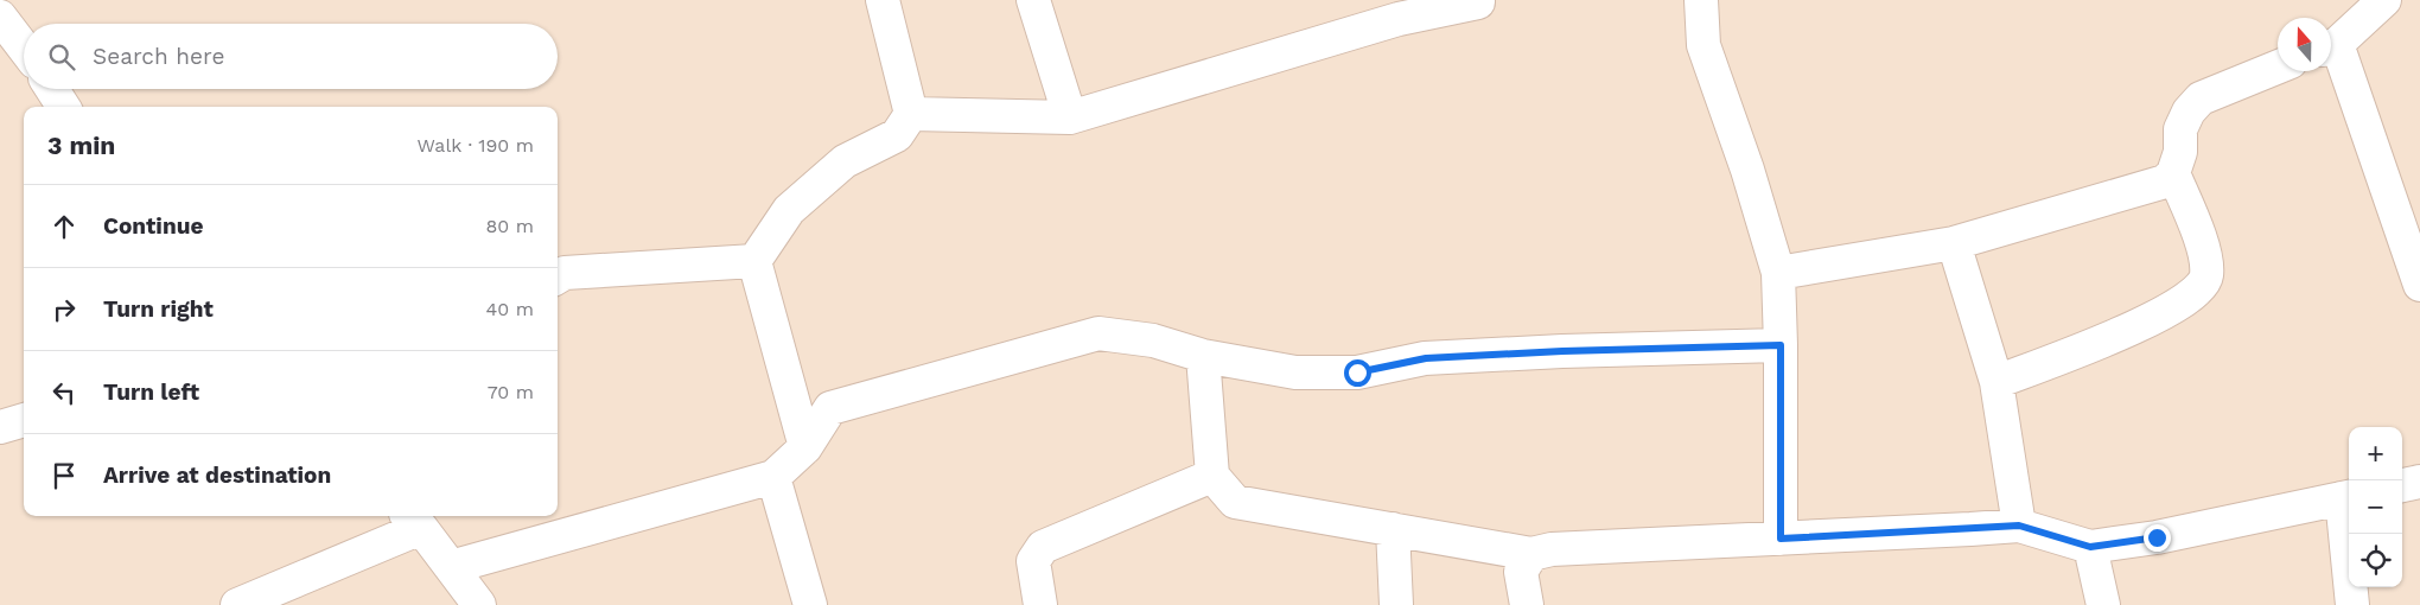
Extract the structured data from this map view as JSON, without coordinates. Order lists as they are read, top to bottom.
{
  "north": "top",
  "page": {
    "search": "Search here",
    "heading": ["3 min", "Walk · 190 m"],
    "list": [
      ["Continue", "80 m"],
      ["Turn right", "40 m"],
      ["Turn left", "70 m"],
      "Arrive at destination"
    ],
    "map_buttons": ["+", "−"]
  }
}
